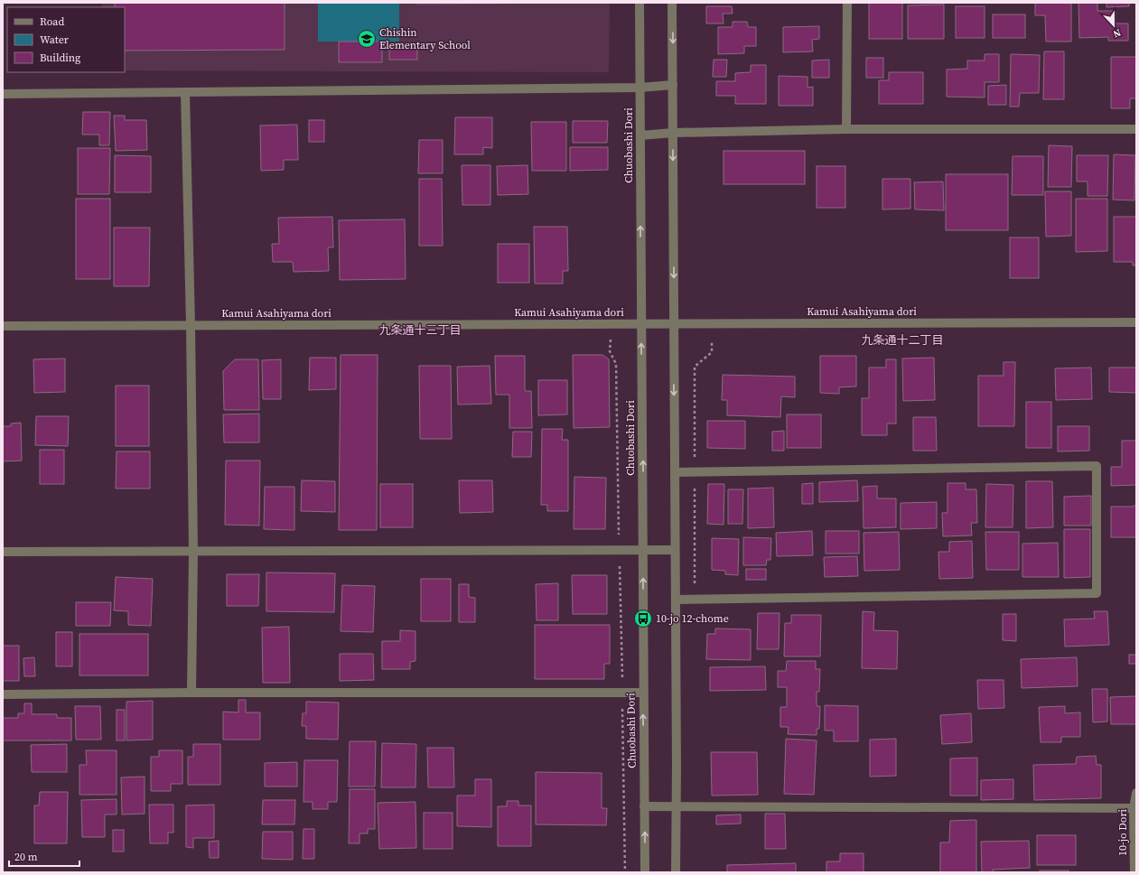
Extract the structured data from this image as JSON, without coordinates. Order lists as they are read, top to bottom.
{
  "streets": {
    "street": ["Chuobashi Dori", "Kamui Asahiyama dori", "10-jo Dori"]
  },
  "crossings": [
    ["Chuobashi Dori", "Kamui Asahiyama dori"]
  ],
  "districts": ["九条通十三丁目", "九条通十二丁目"],
  "places": {
    "school or university": ["Chishin Elementary School"],
    "bus stop": ["10-jo 12-chome"]
  },
  "legend": ["Road", "Water", "Building"],
  "scale_bar": "20 m",
  "north": "bottom"
}
